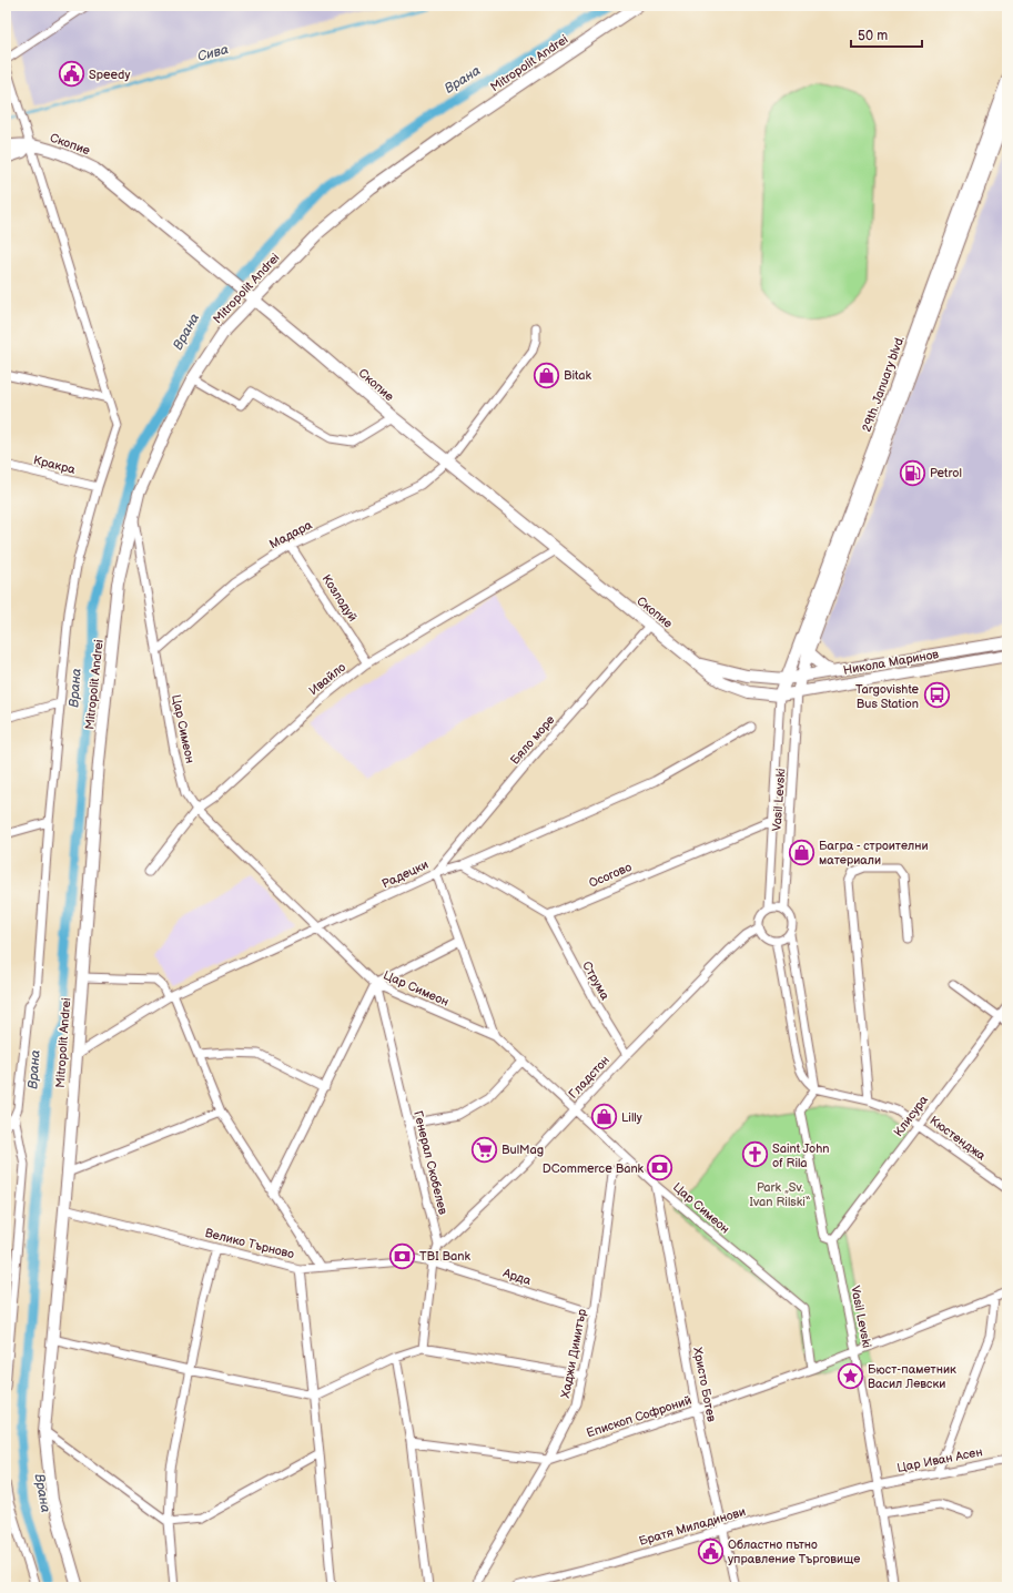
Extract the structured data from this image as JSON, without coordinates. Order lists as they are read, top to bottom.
{
  "streets": {
    "street": [
      "Mitropolit Andrei",
      "Скопие",
      "29th. January blvd.",
      "Кракра",
      "Мадара",
      "Козлодуй",
      "Никола Маринов",
      "Ивайло",
      "Цар Симеон",
      "Бяло море",
      "Vasil Levski",
      "Радецки",
      "Осогово",
      "Струма",
      "Гладстон",
      "Клисура",
      "Кюстенджа",
      "Генерал Скобелев",
      "Велико Търново",
      "Арда",
      "Хаджи Димитър",
      "Христо Ботев",
      "Епископ Софроний",
      "Цар Иван Асен",
      "Братя Миладинови"
    ]
  },
  "crossings": [
    ["Mitropolit Andrei", "Скопие"],
    ["Mitropolit Andrei", "Цар Симеон"],
    ["Mitropolit Andrei", "Радецки"],
    ["Mitropolit Andrei", "Велико Търново"],
    ["Скопие", "29th. January blvd."],
    ["Скопие", "Мадара"],
    ["Скопие", "Никола Маринов"],
    ["Скопие", "Ивайло"],
    ["Скопие", "Бяло море"],
    ["Скопие", "Vasil Levski"],
    ["29th. January blvd.", "Никола Маринов"],
    ["29th. January blvd.", "Vasil Levski"],
    ["Мадара", "Козлодуй"],
    ["Мадара", "Цар Симеон"],
    ["Козлодуй", "Ивайло"],
    ["Никола Маринов", "Vasil Levski"],
    ["Ивайло", "Цар Симеон"],
    ["Цар Симеон", "Радецки"],
    ["Цар Симеон", "Гладстон"],
    ["Цар Симеон", "Генерал Скобелев"],
    ["Цар Симеон", "Хаджи Димитър"],
    ["Цар Симеон", "Христо Ботев"],
    ["Цар Симеон", "Епископ Софроний"],
    ["Бяло море", "Радецки"],
    ["Vasil Levski", "Осогово"],
    ["Vasil Levski", "Гладстон"],
    ["Vasil Levski", "Клисура"],
    ["Vasil Levski", "Кюстенджа"],
    ["Vasil Levski", "Епископ Софроний"],
    ["Vasil Levski", "Цар Иван Асен"],
    ["Vasil Levski", "Братя Миладинови"],
    ["Осогово", "Струма"],
    ["Струма", "Гладстон"],
    ["Гладстон", "Генерал Скобелев"],
    ["Клисура", "Кюстенджа"],
    ["Велико Търново", "Арда"],
    ["Арда", "Хаджи Димитър"],
    ["Хаджи Димитър", "Епископ Софроний"],
    ["Христо Ботев", "Епископ Софроний"],
    ["Христо Ботев", "Братя Миладинови"],
    ["Цар Иван Асен", "Братя Миладинови"]
  ],
  "water": ["Сива", "Врана"],
  "parks": ["Park „Sv. Ivan Rilski“"],
  "places": {
    "public building": ["Speedy", "Областно пътно управление Търговище"],
    "shop": ["Bitak", "Багра - строителни материали", "Lilly"],
    "fuel station": ["Petrol"],
    "bus stop": ["Targovishte Bus Station"],
    "supermarket": ["BulMag"],
    "church": ["Saint John of Rila"],
    "bank": ["DCommerce Bank", "TBI Bank"],
    "place": ["Бюст-паметник Васил Левски"]
  },
  "scale_bar": "50 m"
}
